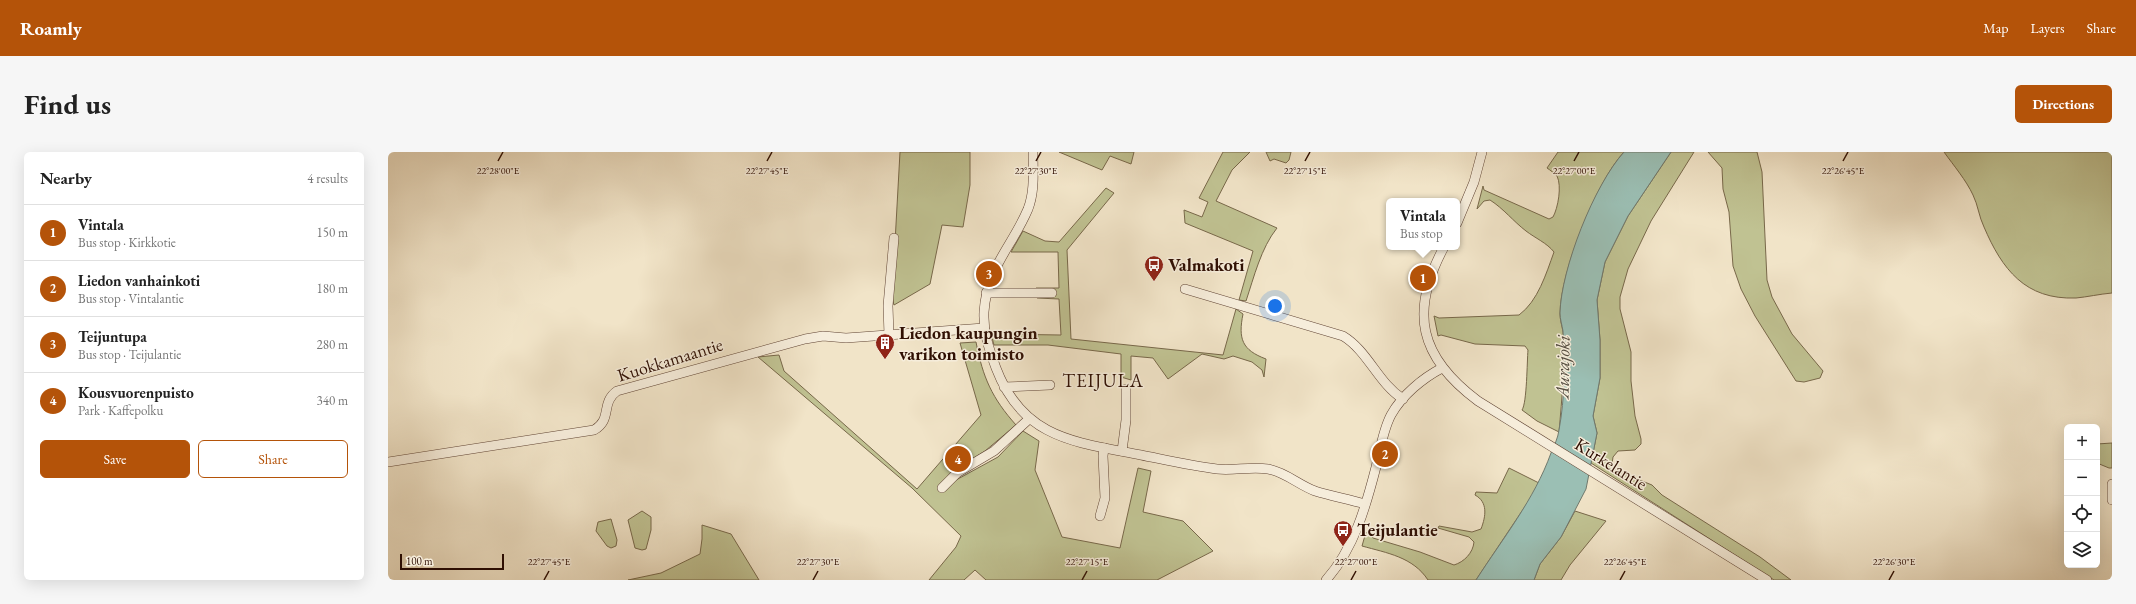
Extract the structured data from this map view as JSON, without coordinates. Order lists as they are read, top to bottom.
{
  "streets": {
    "street": ["Kuokkamaantie", "Kurkelantie"]
  },
  "districts": ["TEIJULA"],
  "water": ["Aurajoki"],
  "places": {
    "bus stop": ["Valmakoti", "Teijulantie"],
    "building": ["Liedon kaupungin varikon toimisto"]
  },
  "scale_bar": "100 m",
  "page": {
    "header": "Roamly",
    "nav": ["Map", "Layers", "Share"],
    "buttons": [
      "Directions",
      ["Save", "Share"]
    ],
    "title": "Find us",
    "heading": ["Nearby", "4 results"],
    "popup": ["Vintala", "Bus stop"],
    "list": [
      {
        "mark": "1",
        "name": "Vintala",
        "note": "Bus stop · Kirkkotie",
        "value": "150 m"
      },
      {
        "mark": "2",
        "name": "Liedon vanhainkoti",
        "note": "Bus stop · Vintalantie",
        "value": "180 m"
      },
      {
        "mark": "3",
        "name": "Teijuntupa",
        "note": "Bus stop · Teijulantie",
        "value": "280 m"
      },
      {
        "mark": "4",
        "name": "Kousvuorenpuisto",
        "note": "Park · Kaffepolku",
        "value": "340 m"
      }
    ],
    "pins": [
      "3",
      "1",
      "2",
      "4"
    ],
    "map_buttons": ["+", "−"],
    "scale": "100 m"
  },
  "coordinates": [
    "22°28'00\"E",
    "22°27'45\"E",
    "22°27'30\"E",
    "22°27'15\"E",
    "22°27'00\"E",
    "22°26'45\"E",
    "22°26'30\"E"
  ]
}
